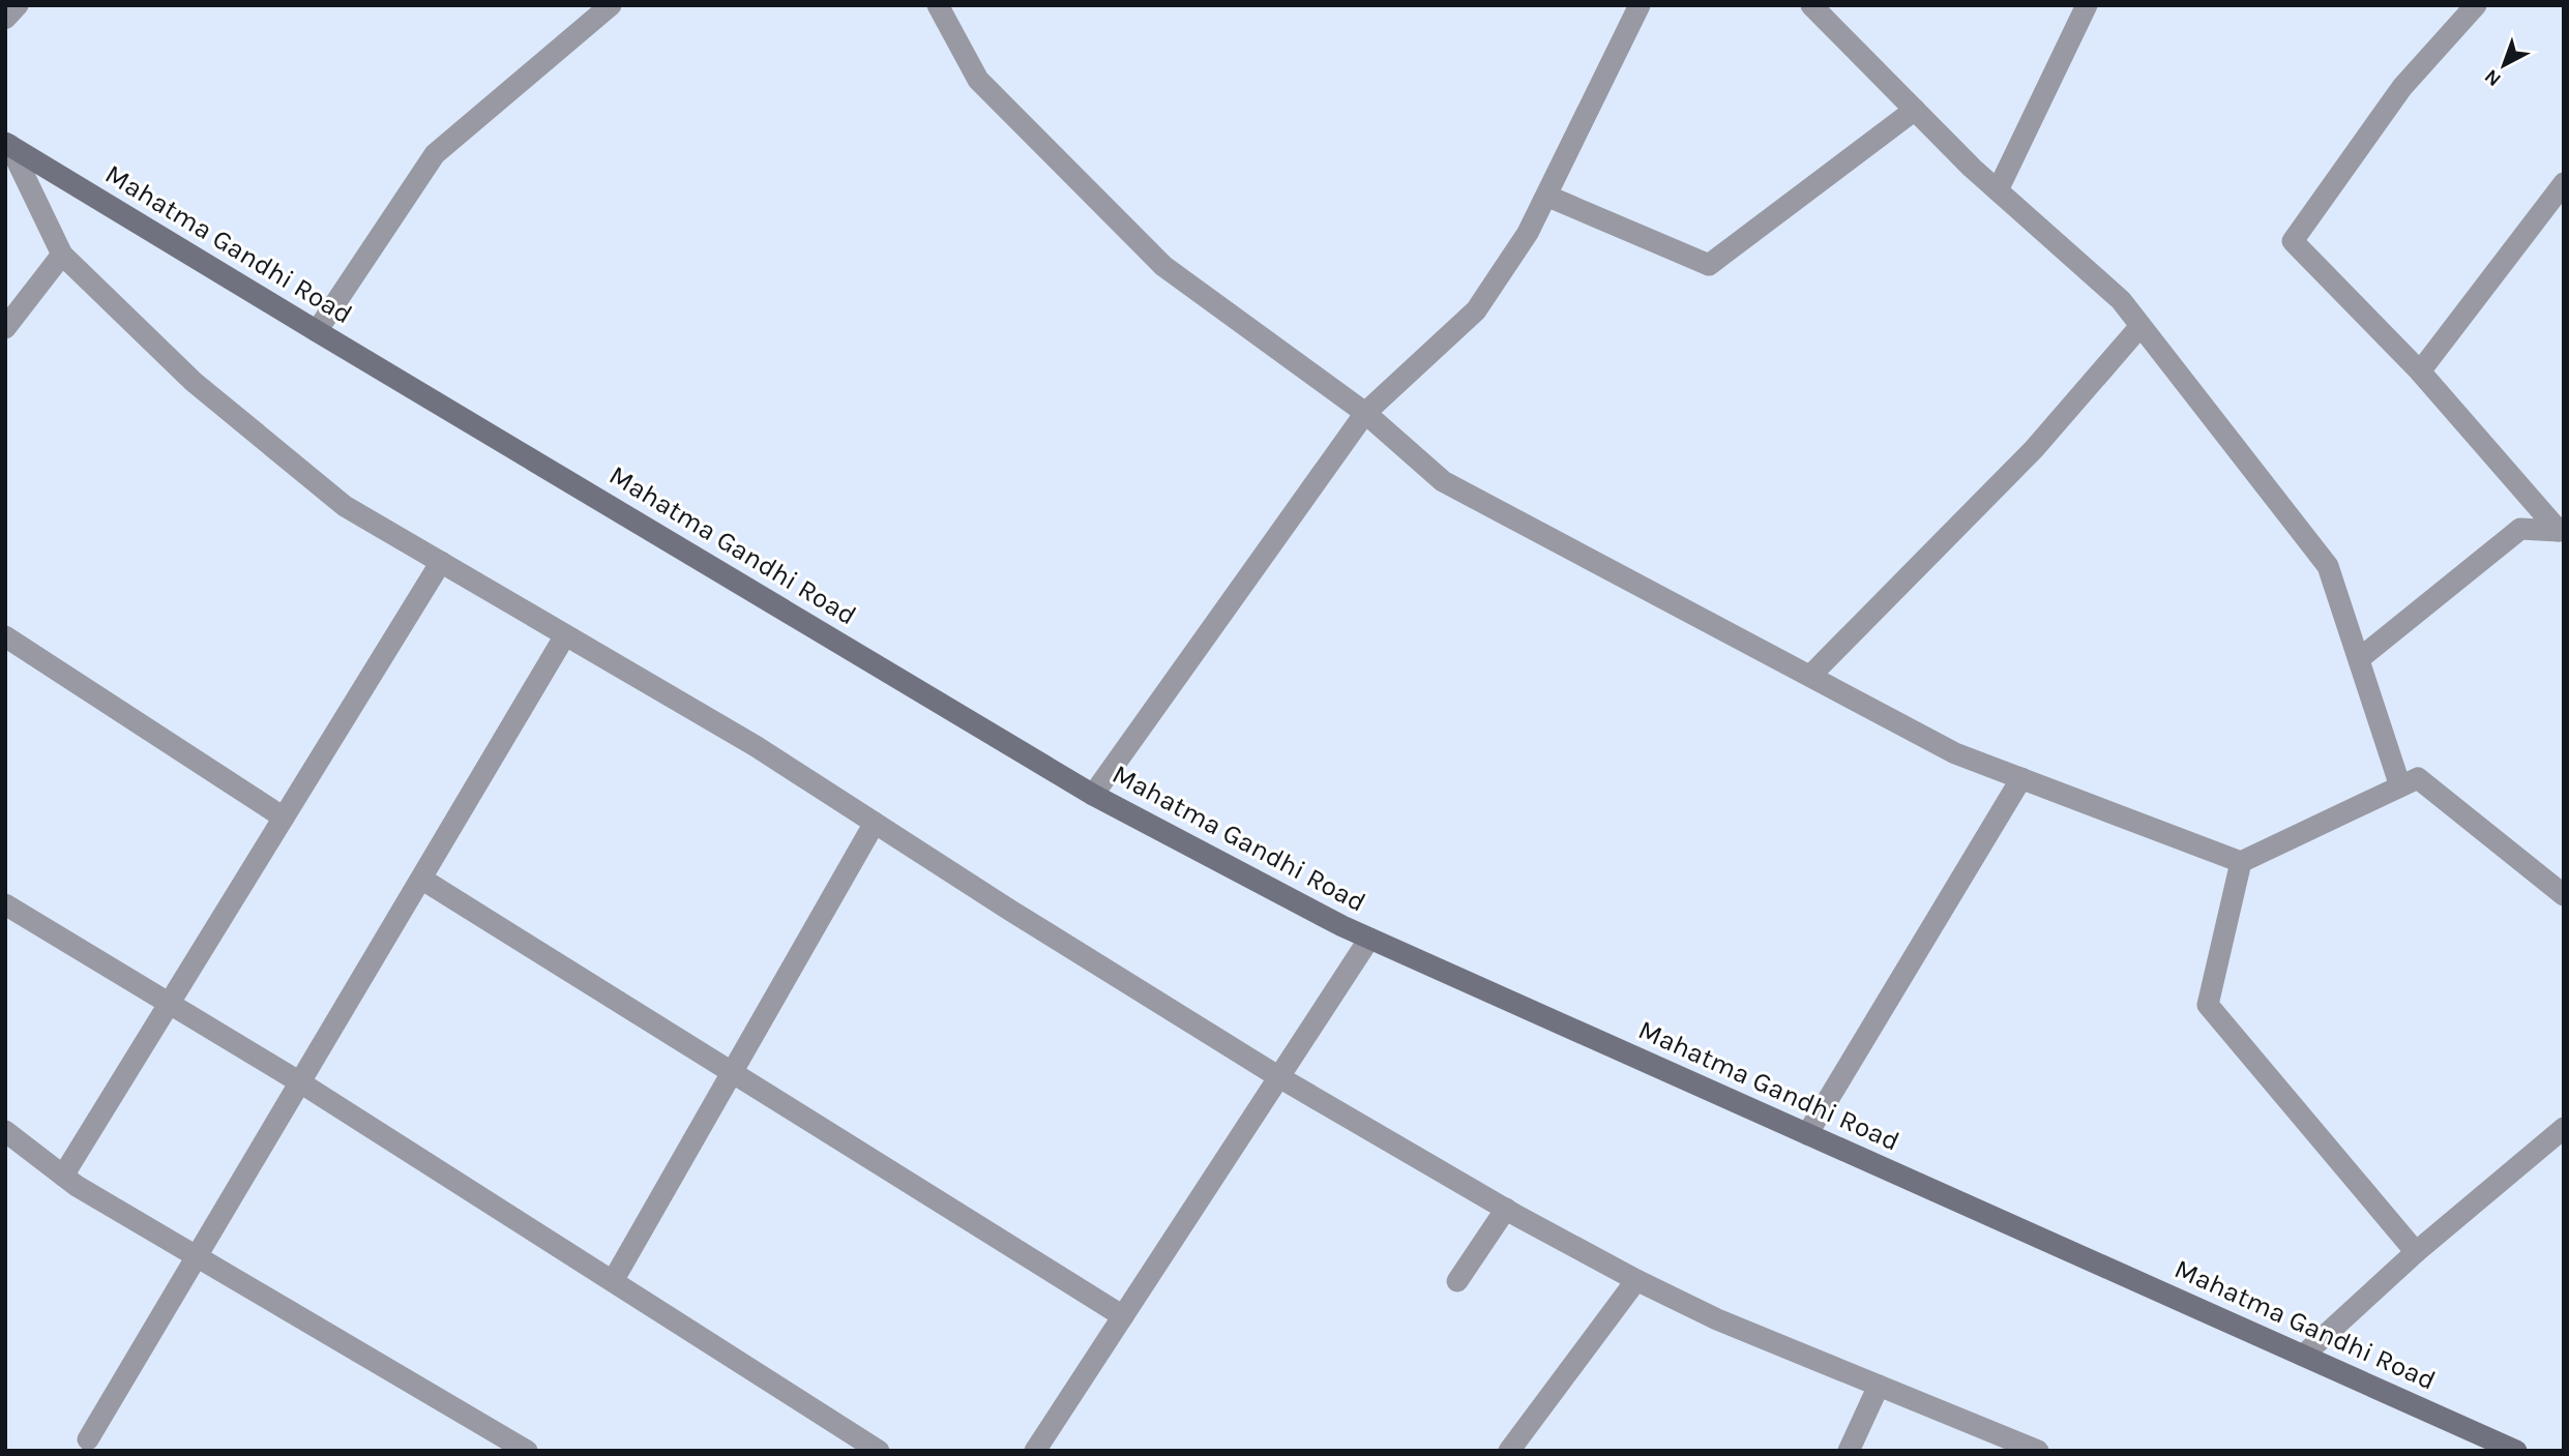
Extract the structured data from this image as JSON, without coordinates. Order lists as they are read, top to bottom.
{
  "streets": {
    "street": ["Mahatma Gandhi Road"]
  },
  "north": "bottom left"
}
